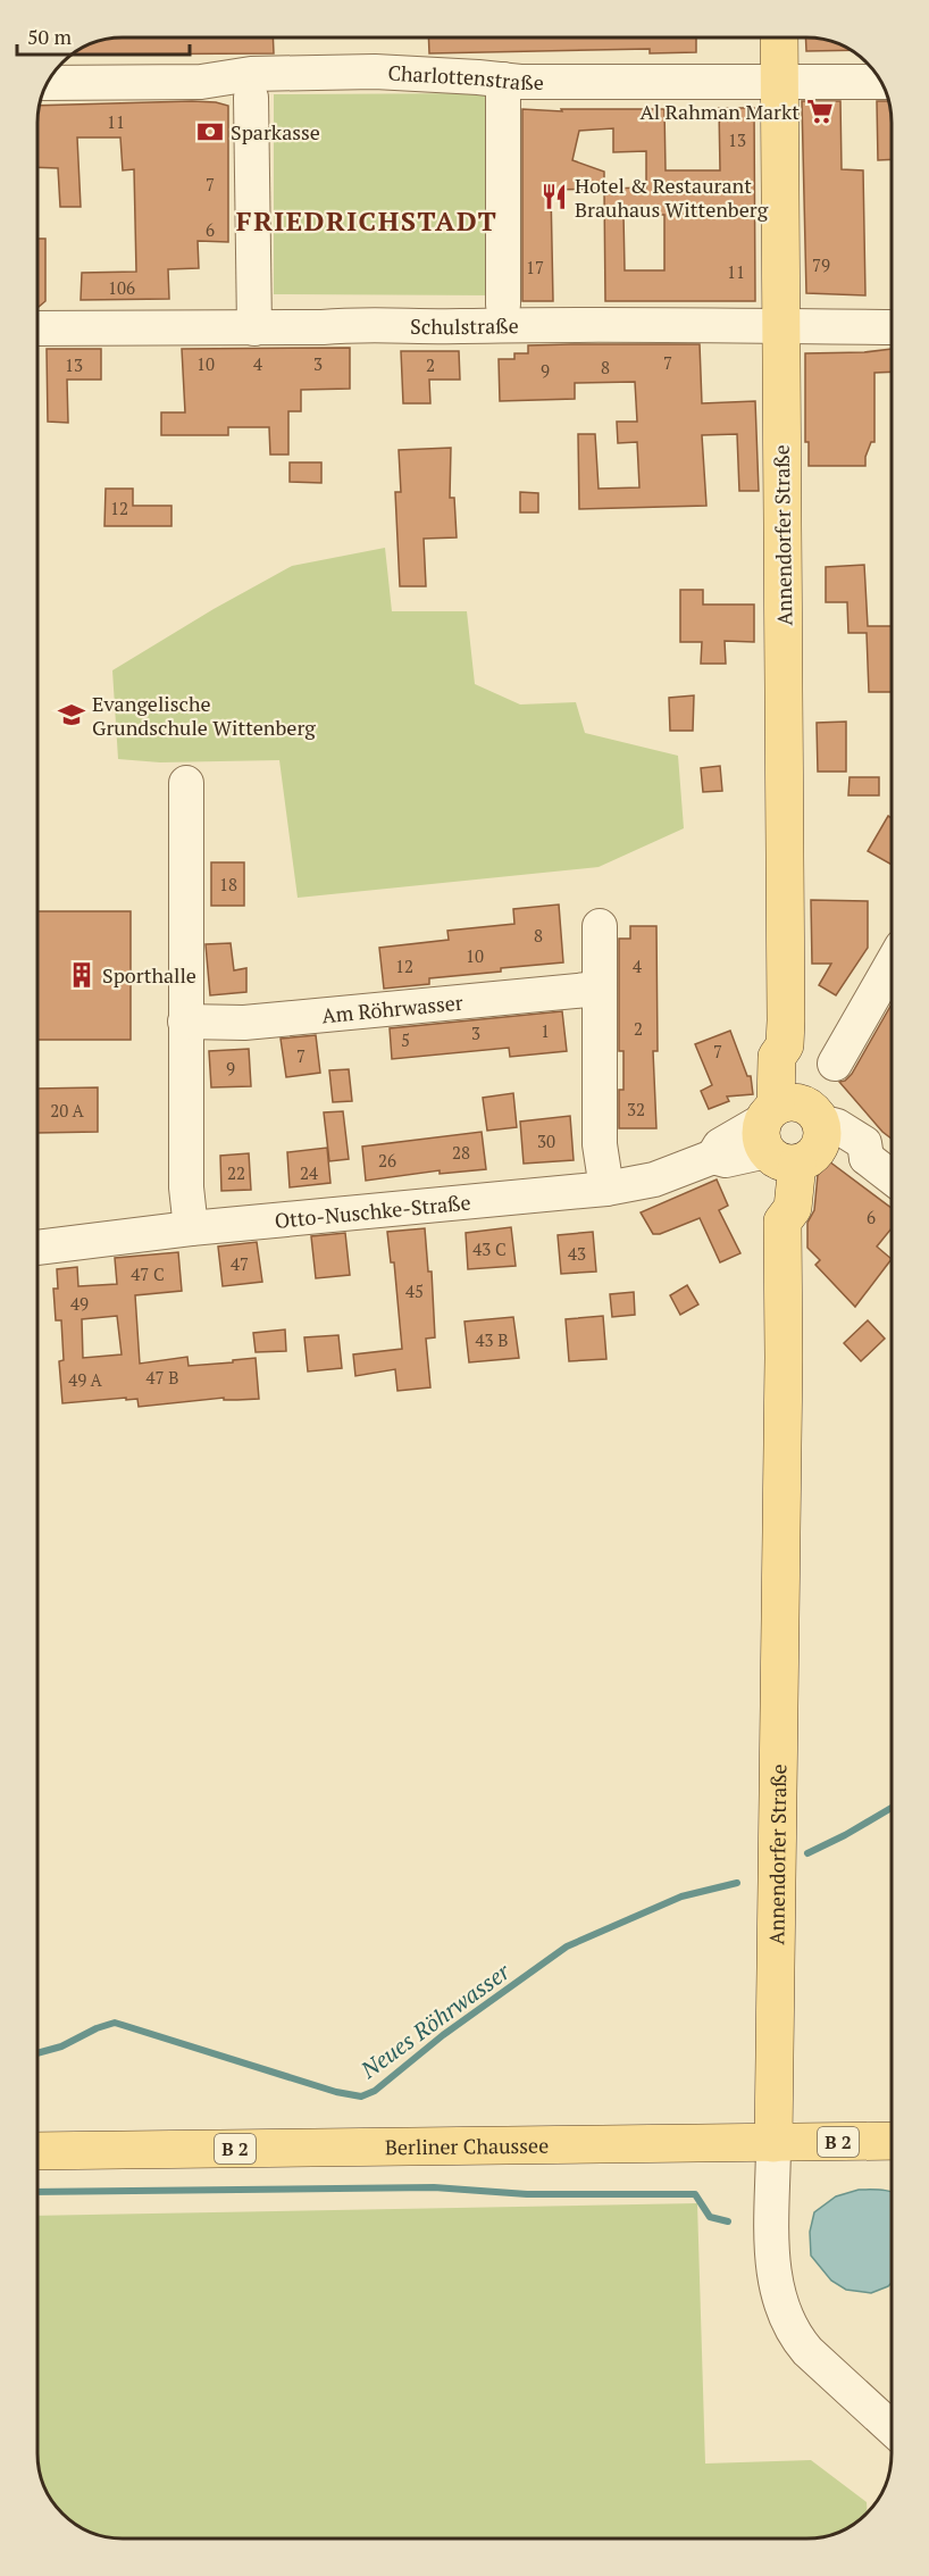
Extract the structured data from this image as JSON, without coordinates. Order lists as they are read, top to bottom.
{
  "streets": {
    "main road": ["Annendorfer Straße", "B 2", "Berliner Chaussee"],
    "street": [
      "Charlottenstraße",
      "Schulstraße",
      "Am Röhrwasser",
      "Otto-Nuschke-Straße"
    ]
  },
  "crossings": [
    ["Charlottenstraße", "Annendorfer Straße"],
    ["Schulstraße", "Annendorfer Straße"],
    ["Annendorfer Straße", "Otto-Nuschke-Straße"],
    ["Annendorfer Straße", "Berliner Chaussee"]
  ],
  "districts": ["FRIEDRICHSTADT"],
  "water": ["Neues Röhrwasser"],
  "places": {
    "supermarket": ["Al Rahman Markt"],
    "bank": ["Sparkasse"],
    "restaurant": ["Hotel & Restaurant Brauhaus Wittenberg"],
    "school or university": ["Evangelische Grundschule Wittenberg"],
    "building": ["Sporthalle"]
  },
  "house_numbers": [
    "11",
    "13",
    "7",
    "6",
    "79",
    "17",
    "11",
    "106",
    "7",
    "10",
    "4",
    "3",
    "13",
    "2",
    "8",
    "9",
    "12",
    "18",
    "8",
    "10",
    "12",
    "4",
    "2",
    "1",
    "3",
    "5",
    "7",
    "7",
    "9",
    "32",
    "20 A",
    "30",
    "28",
    "26",
    "22",
    "24",
    "6",
    "43 C",
    "43",
    "47",
    "47 C",
    "45",
    "49",
    "43 B",
    "47 B",
    "49 A"
  ],
  "scale_bar": "50 m"
}
